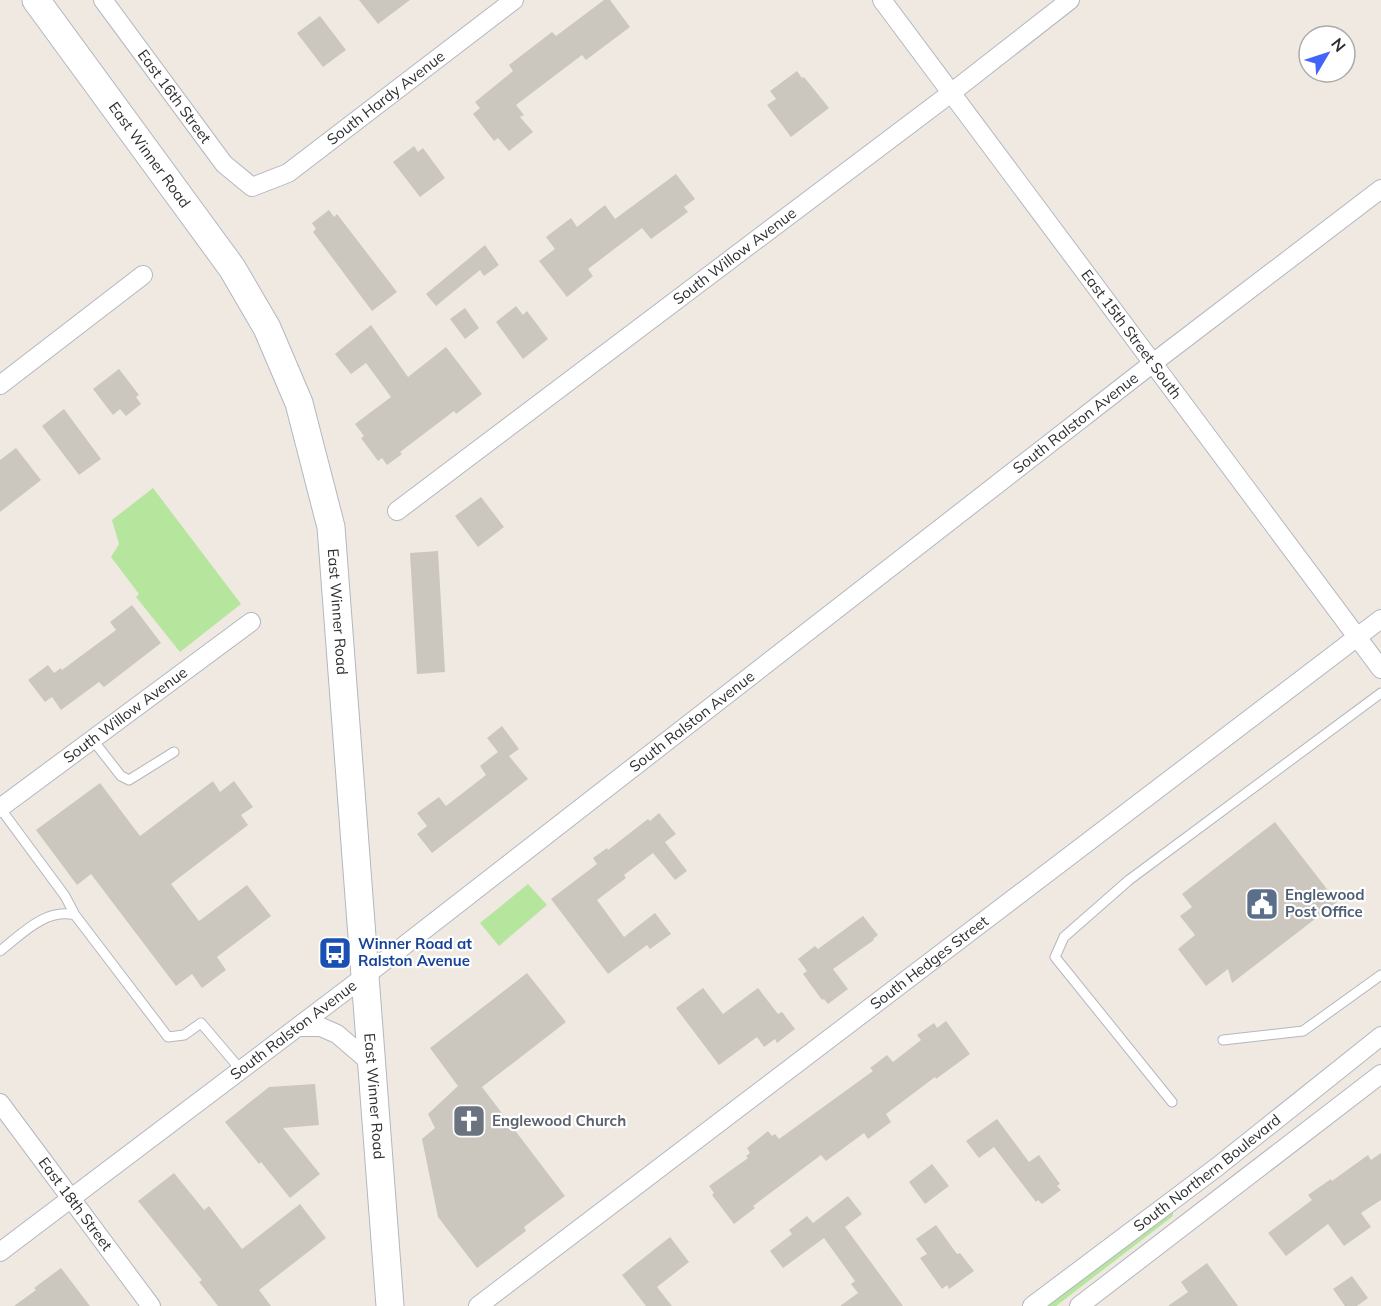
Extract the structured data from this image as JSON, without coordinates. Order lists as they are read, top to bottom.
{
  "streets": {
    "street": [
      "East 16th Street",
      "South Hardy Avenue",
      "East Winner Road",
      "South Willow Avenue",
      "East 15th Street South",
      "South Ralston Avenue",
      "South Hedges Street",
      "South Northern Boulevard",
      "East 18th Street"
    ]
  },
  "crossings": [
    ["East 16th Street", "South Hardy Avenue"],
    ["East Winner Road", "South Ralston Avenue"],
    ["South Willow Avenue", "East 15th Street South"],
    ["East 15th Street South", "South Ralston Avenue"],
    ["East 15th Street South", "South Hedges Street"],
    ["South Ralston Avenue", "East 18th Street"]
  ],
  "places": {
    "public building": ["Englewood Post Office"],
    "bus stop": ["Winner Road at Ralston Avenue"],
    "church": ["Englewood Church"]
  },
  "north": "top right"
}
